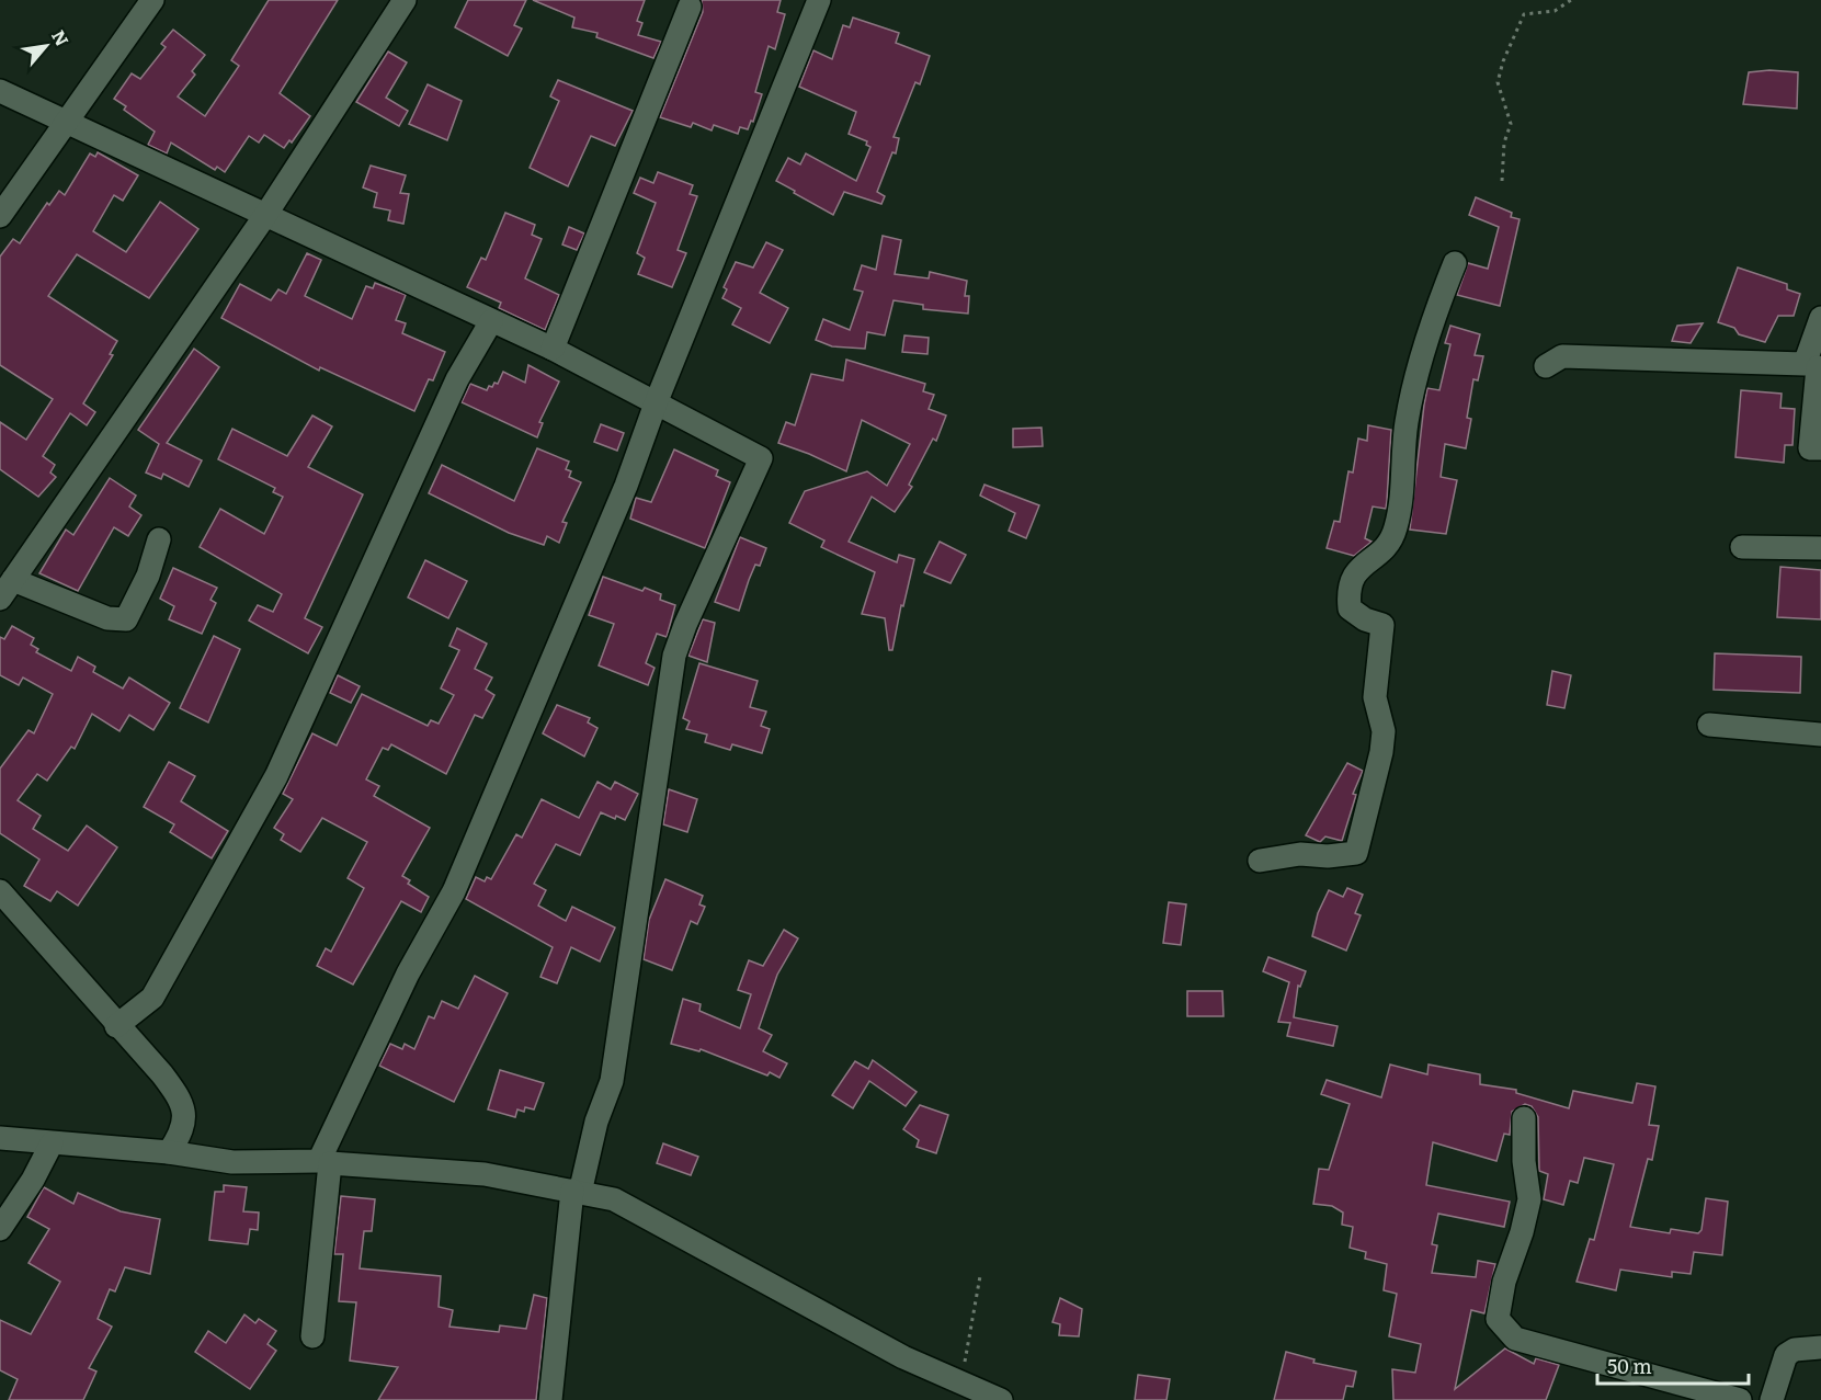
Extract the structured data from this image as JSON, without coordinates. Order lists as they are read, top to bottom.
{
  "scale_bar": "50 m",
  "north": "top right"
}
